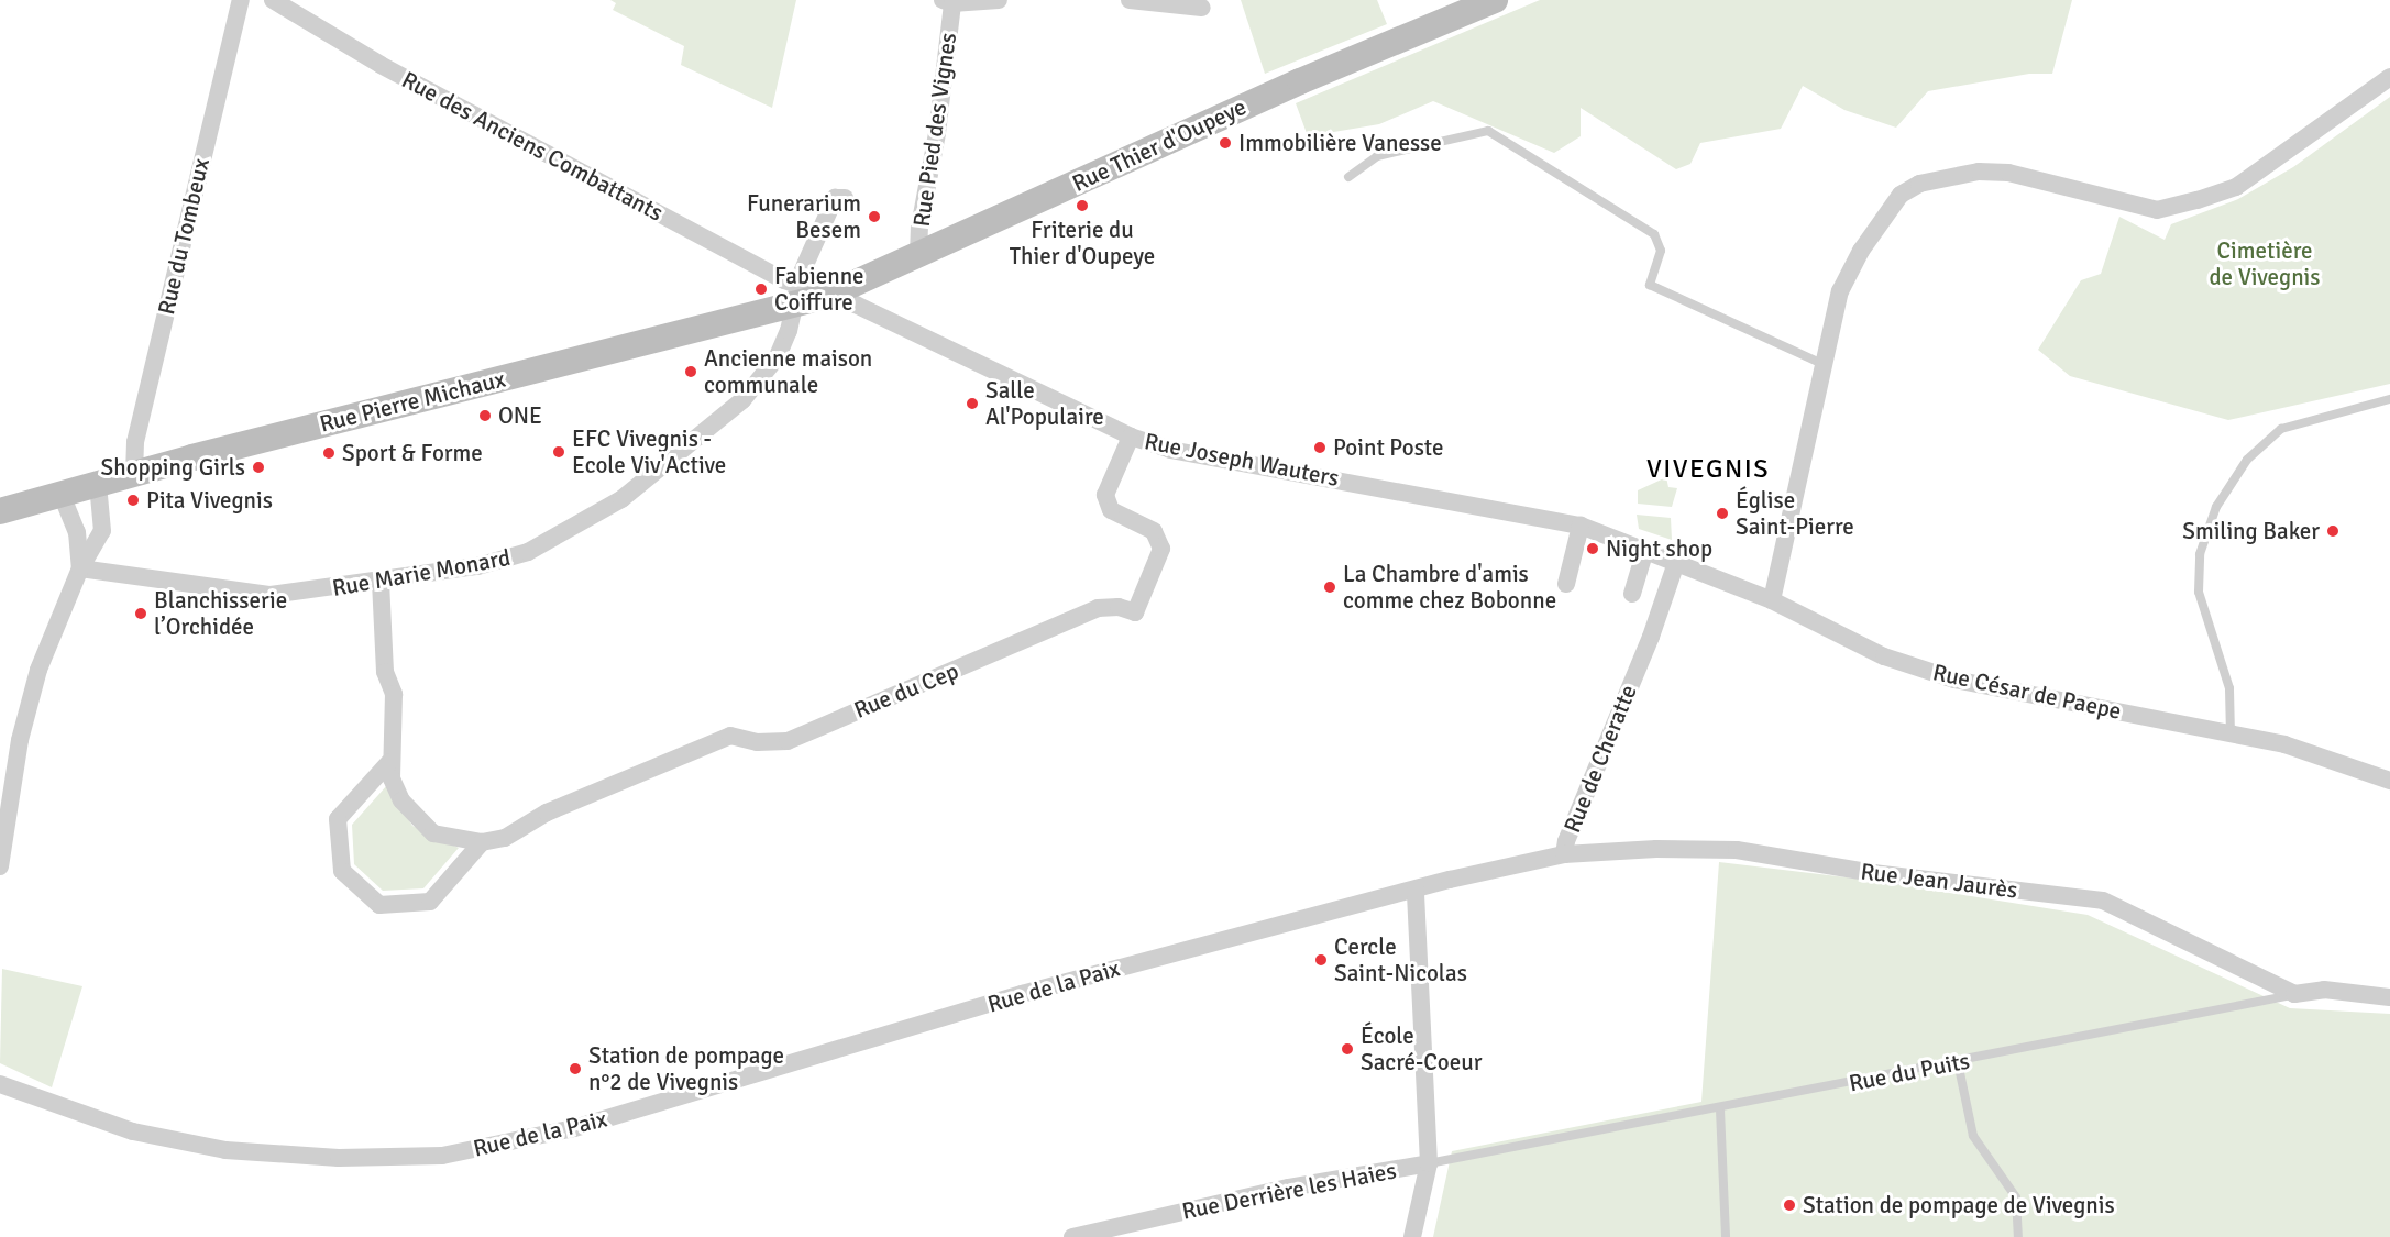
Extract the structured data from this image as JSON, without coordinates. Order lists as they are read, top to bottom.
{
  "streets": {
    "main road": ["Rue Thier d'Oupeye", "Rue Pierre Michaux"],
    "street": [
      "Rue Pied des Vignes",
      "Rue des Anciens Combattants",
      "Rue du Tombeux",
      "Rue Joseph Wauters",
      "Rue Marie Monard",
      "Rue du Cep",
      "Rue César de Paepe",
      "Rue de Cheratte",
      "Rue Jean Jaurès",
      "Rue de la Paix",
      "Rue du Puits",
      "Rue Derrière les Haies"
    ]
  },
  "crossings": [
    ["Rue Pied des Vignes", "Rue Thier d'Oupeye"],
    ["Rue Thier d'Oupeye", "Rue Pierre Michaux"],
    ["Rue Thier d'Oupeye", "Rue Joseph Wauters"],
    ["Rue des Anciens Combattants", "Rue Pierre Michaux"],
    ["Rue des Anciens Combattants", "Rue Marie Monard"],
    ["Rue du Tombeux", "Rue Pierre Michaux"],
    ["Rue Pierre Michaux", "Rue Joseph Wauters"],
    ["Rue Pierre Michaux", "Rue Marie Monard"],
    ["Rue Joseph Wauters", "Rue du Cep"],
    ["Rue Joseph Wauters", "Rue César de Paepe"],
    ["Rue Joseph Wauters", "Rue de Cheratte"],
    ["Rue Marie Monard", "Rue du Cep"],
    ["Rue César de Paepe", "Rue de Cheratte"],
    ["Rue de Cheratte", "Rue Jean Jaurès"],
    ["Rue de Cheratte", "Rue de la Paix"],
    ["Rue Jean Jaurès", "Rue du Puits"],
    ["Rue du Puits", "Rue Derrière les Haies"]
  ],
  "districts": ["VIVEGNIS"],
  "parks": ["Cimetière de Vivegnis"],
  "places": [
    "Immobilière Vanesse",
    "Friterie du Thier d'Oupeye",
    "Funerarium Besem",
    "Fabienne Coiffure",
    "Ancienne maison communale",
    "Salle Al'Populaire",
    "ONE",
    "Point Poste",
    "EFC Vivegnis - Ecole Viv'Active",
    "Sport & Forme",
    "Shopping Girls",
    "Pita Vivegnis",
    "Église Saint-Pierre",
    "Smiling Baker",
    "Night shop",
    "La Chambre d'amis comme chez Bobonne",
    "Blanchisserie l’Orchidée",
    "Cercle Saint-Nicolas",
    "École Sacré-Coeur",
    "Station de pompage n°2 de Vivegnis",
    "Station de pompage de Vivegnis"
  ]
}
